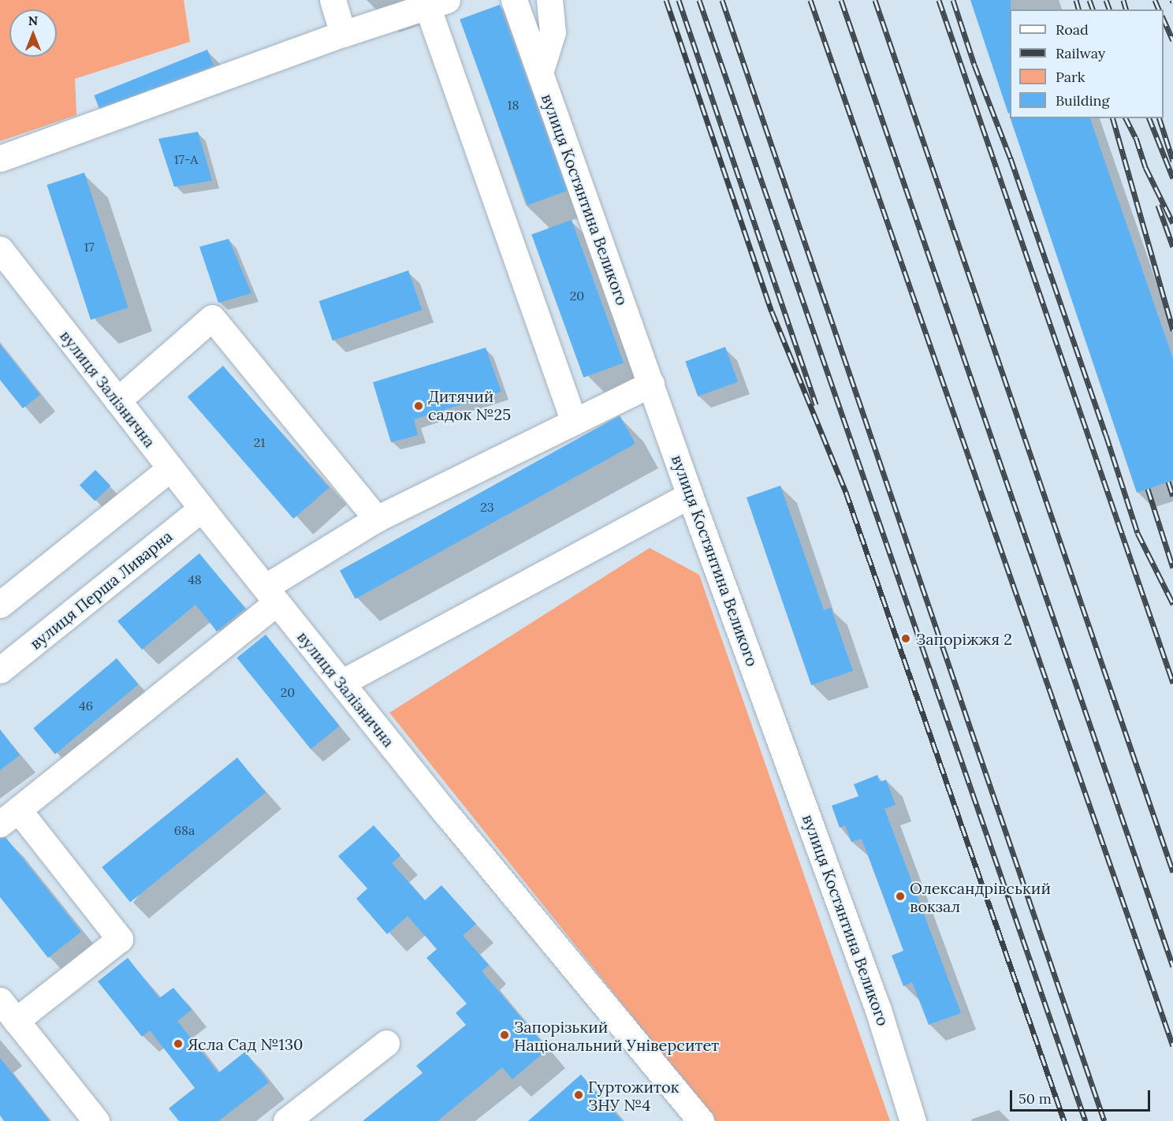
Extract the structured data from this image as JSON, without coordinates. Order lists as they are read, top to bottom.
{
  "streets": {
    "street": ["вулиця Костянтина Великого", "вулиця Залізнична", "вулиця Перша Ливарна"]
  },
  "crossings": [
    ["вулиця Залізнична", "вулиця Перша Ливарна"]
  ],
  "places": [
    "Дитячий садок №25",
    "Запоріжжя 2",
    "Олександрівський вокзал",
    "Запорізький Національний Університет",
    "Ясла Сад №130",
    "Гуртожиток ЗНУ №4"
  ],
  "house_numbers": [
    "18",
    "17-А",
    "17",
    "20",
    "21",
    "23",
    "48",
    "20",
    "46",
    "68а"
  ],
  "legend": [
    "Road",
    "Railway",
    "Park",
    "Building"
  ],
  "scale_bar": "50 m",
  "north": "top"
}
